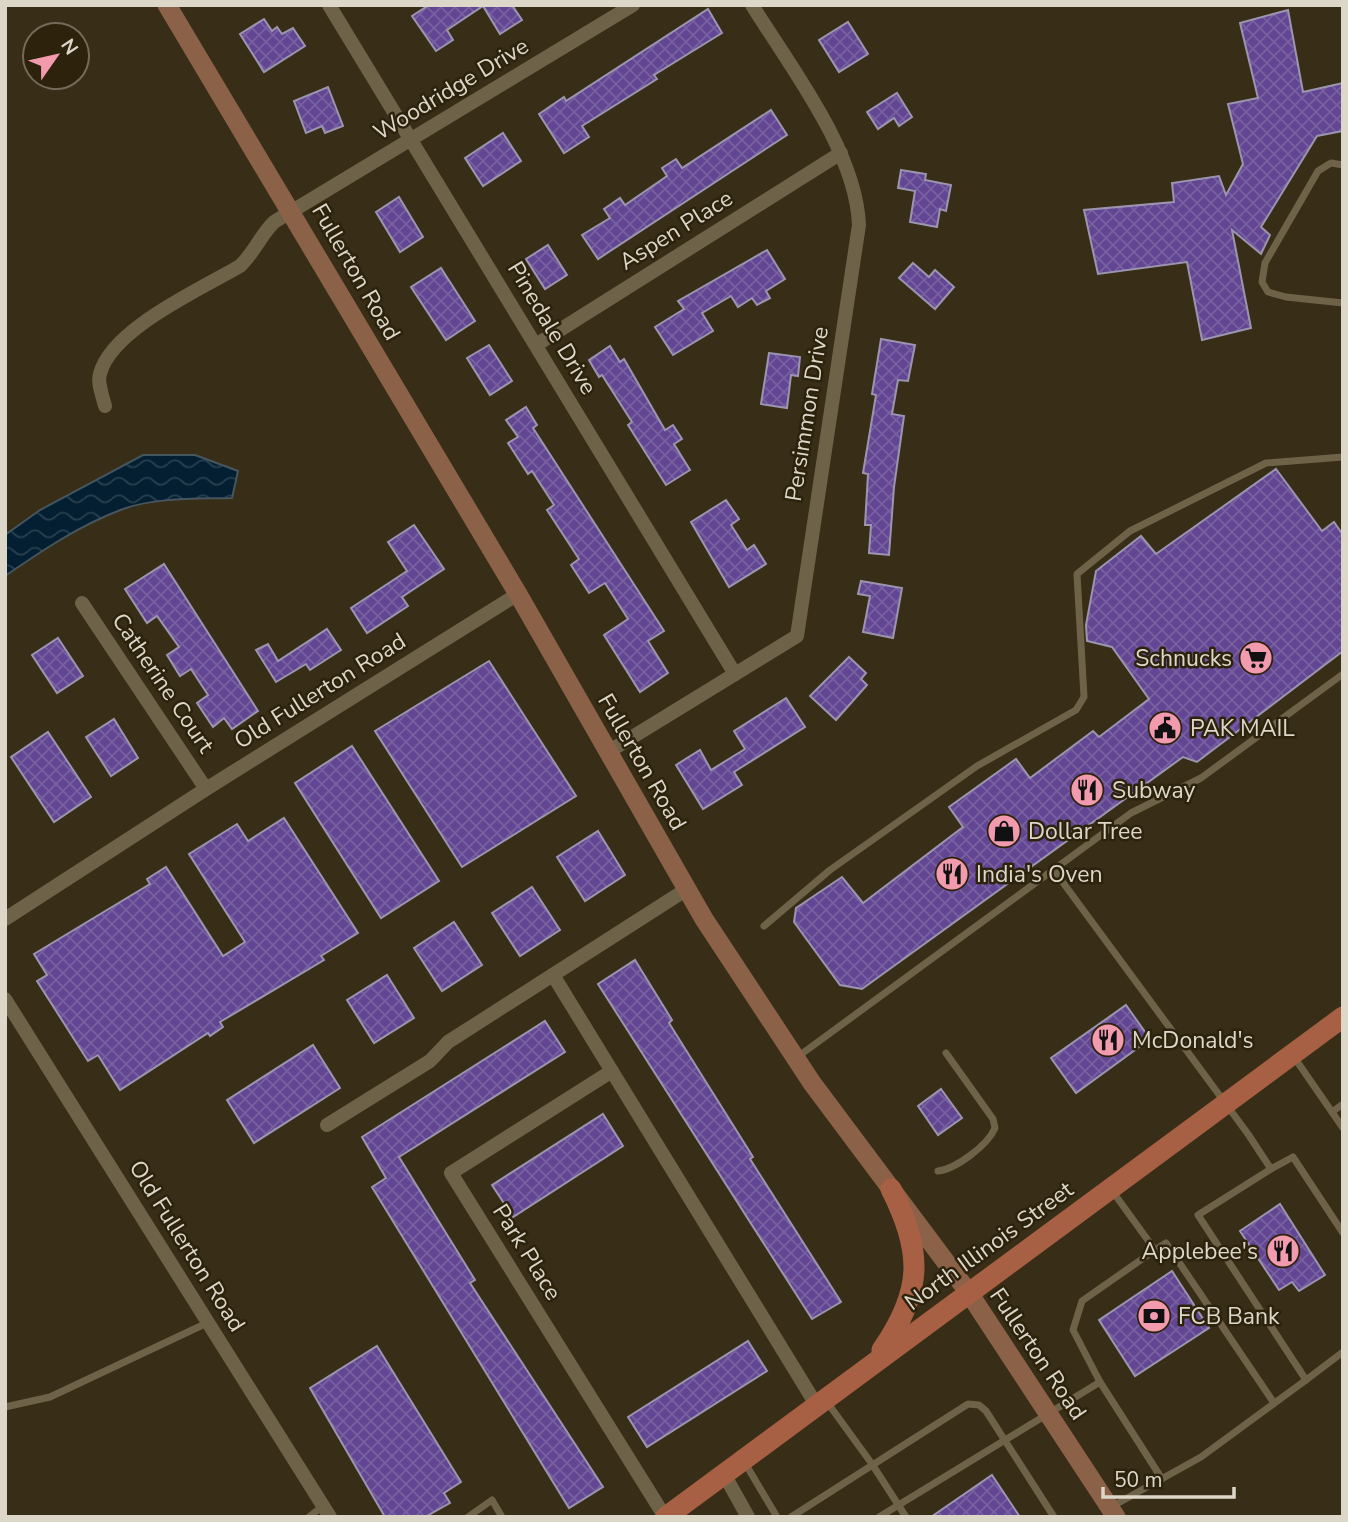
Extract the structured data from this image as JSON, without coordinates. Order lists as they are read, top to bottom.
{
  "streets": {
    "main road": ["North Illinois Street"],
    "street": [
      "Woodridge Drive",
      "Aspen Place",
      "Fullerton Road",
      "Pinedale Drive",
      "Persimmon Drive",
      "Catherine Court",
      "Old Fullerton Road",
      "Park Place"
    ]
  },
  "crossings": [
    ["Woodridge Drive", "Fullerton Road"],
    ["Woodridge Drive", "Pinedale Drive"],
    ["Aspen Place", "Pinedale Drive"],
    ["Aspen Place", "Persimmon Drive"],
    ["Fullerton Road", "Persimmon Drive"],
    ["Fullerton Road", "Old Fullerton Road"],
    ["Fullerton Road", "North Illinois Street"],
    ["Pinedale Drive", "Persimmon Drive"],
    ["Catherine Court", "Old Fullerton Road"],
    ["North Illinois Street", "Park Place"]
  ],
  "places": {
    "supermarket": ["Schnucks"],
    "public building": ["PAK MAIL"],
    "restaurant": [
      "Subway",
      "India's Oven",
      "McDonald's",
      "Applebee's"
    ],
    "shop": ["Dollar Tree"],
    "bank": ["FCB Bank"]
  },
  "scale_bar": "50 m",
  "north": "top right"
}
